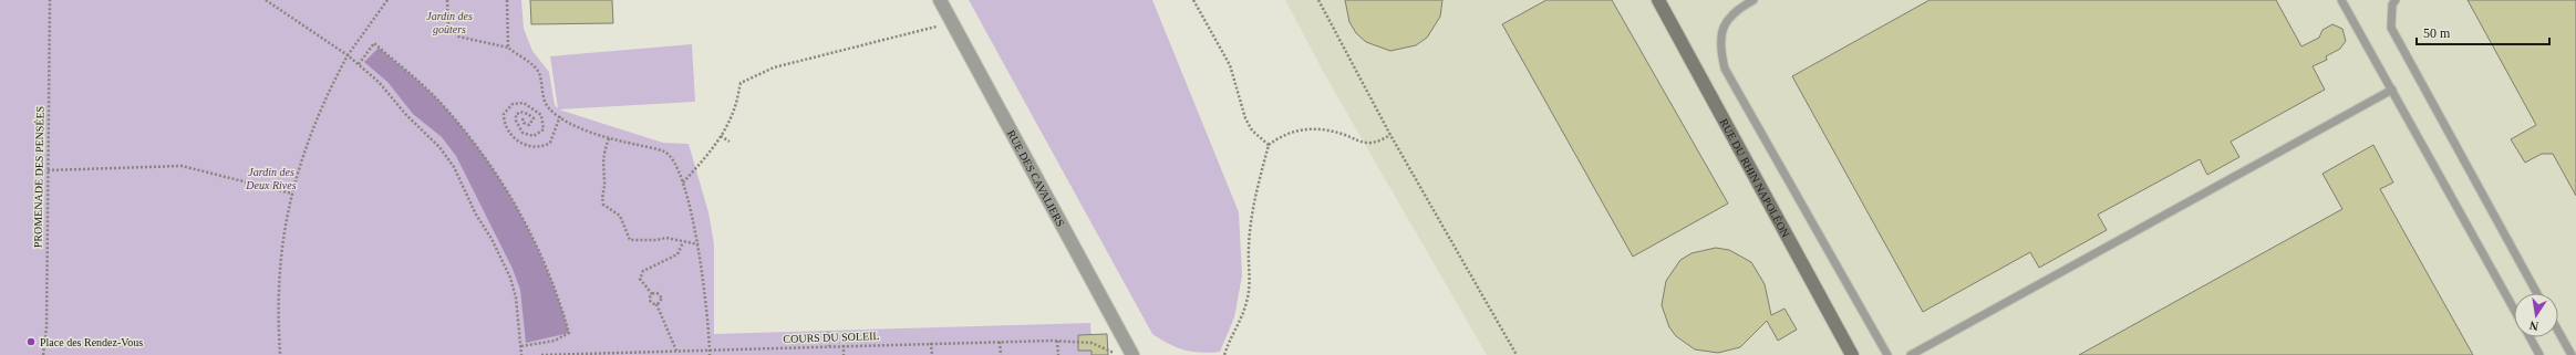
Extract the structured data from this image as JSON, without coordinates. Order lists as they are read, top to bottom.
{
  "streets": {
    "main road": ["RUE DU RHIN NAPOLÉON"],
    "street": ["RUE DES CAVALIERS"],
    "path": ["PROMENADE DES PENSÉES", "COURS DU SOLEIL"]
  },
  "parks": ["Jardin des goûters", "Jardin des Deux Rives"],
  "places": ["Place des Rendez-Vous"],
  "scale_bar": "50 m",
  "north": "bottom"
}
